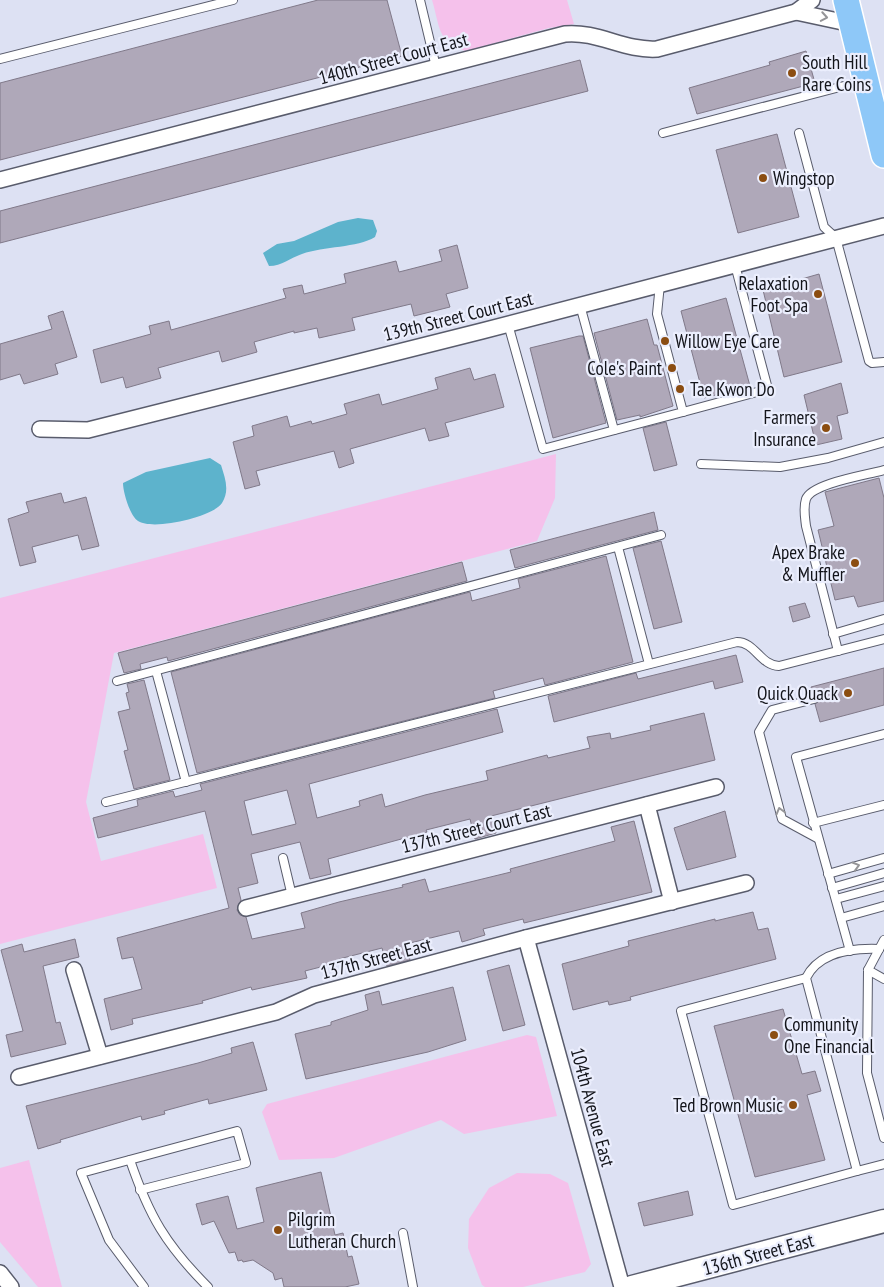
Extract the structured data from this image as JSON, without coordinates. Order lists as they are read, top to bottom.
{
  "streets": {
    "street": [
      "140th Street Court East",
      "139th Street Court East",
      "137th Street Court East",
      "137th Street East",
      "104th Avenue East",
      "136th Street East"
    ]
  },
  "crossings": [
    ["137th Street East", "104th Avenue East"]
  ],
  "places": [
    "South Hill Rare Coins",
    "Wingstop",
    "Relaxation Foot Spa",
    "Willow Eye Care",
    "Cole's Paint",
    "Tae Kwon Do",
    "Farmers Insurance",
    "Apex Brake & Muffler",
    "Quick Quack",
    "Community One Financial",
    "Ted Brown Music",
    "Pilgrim Lutheran Church"
  ]
}
